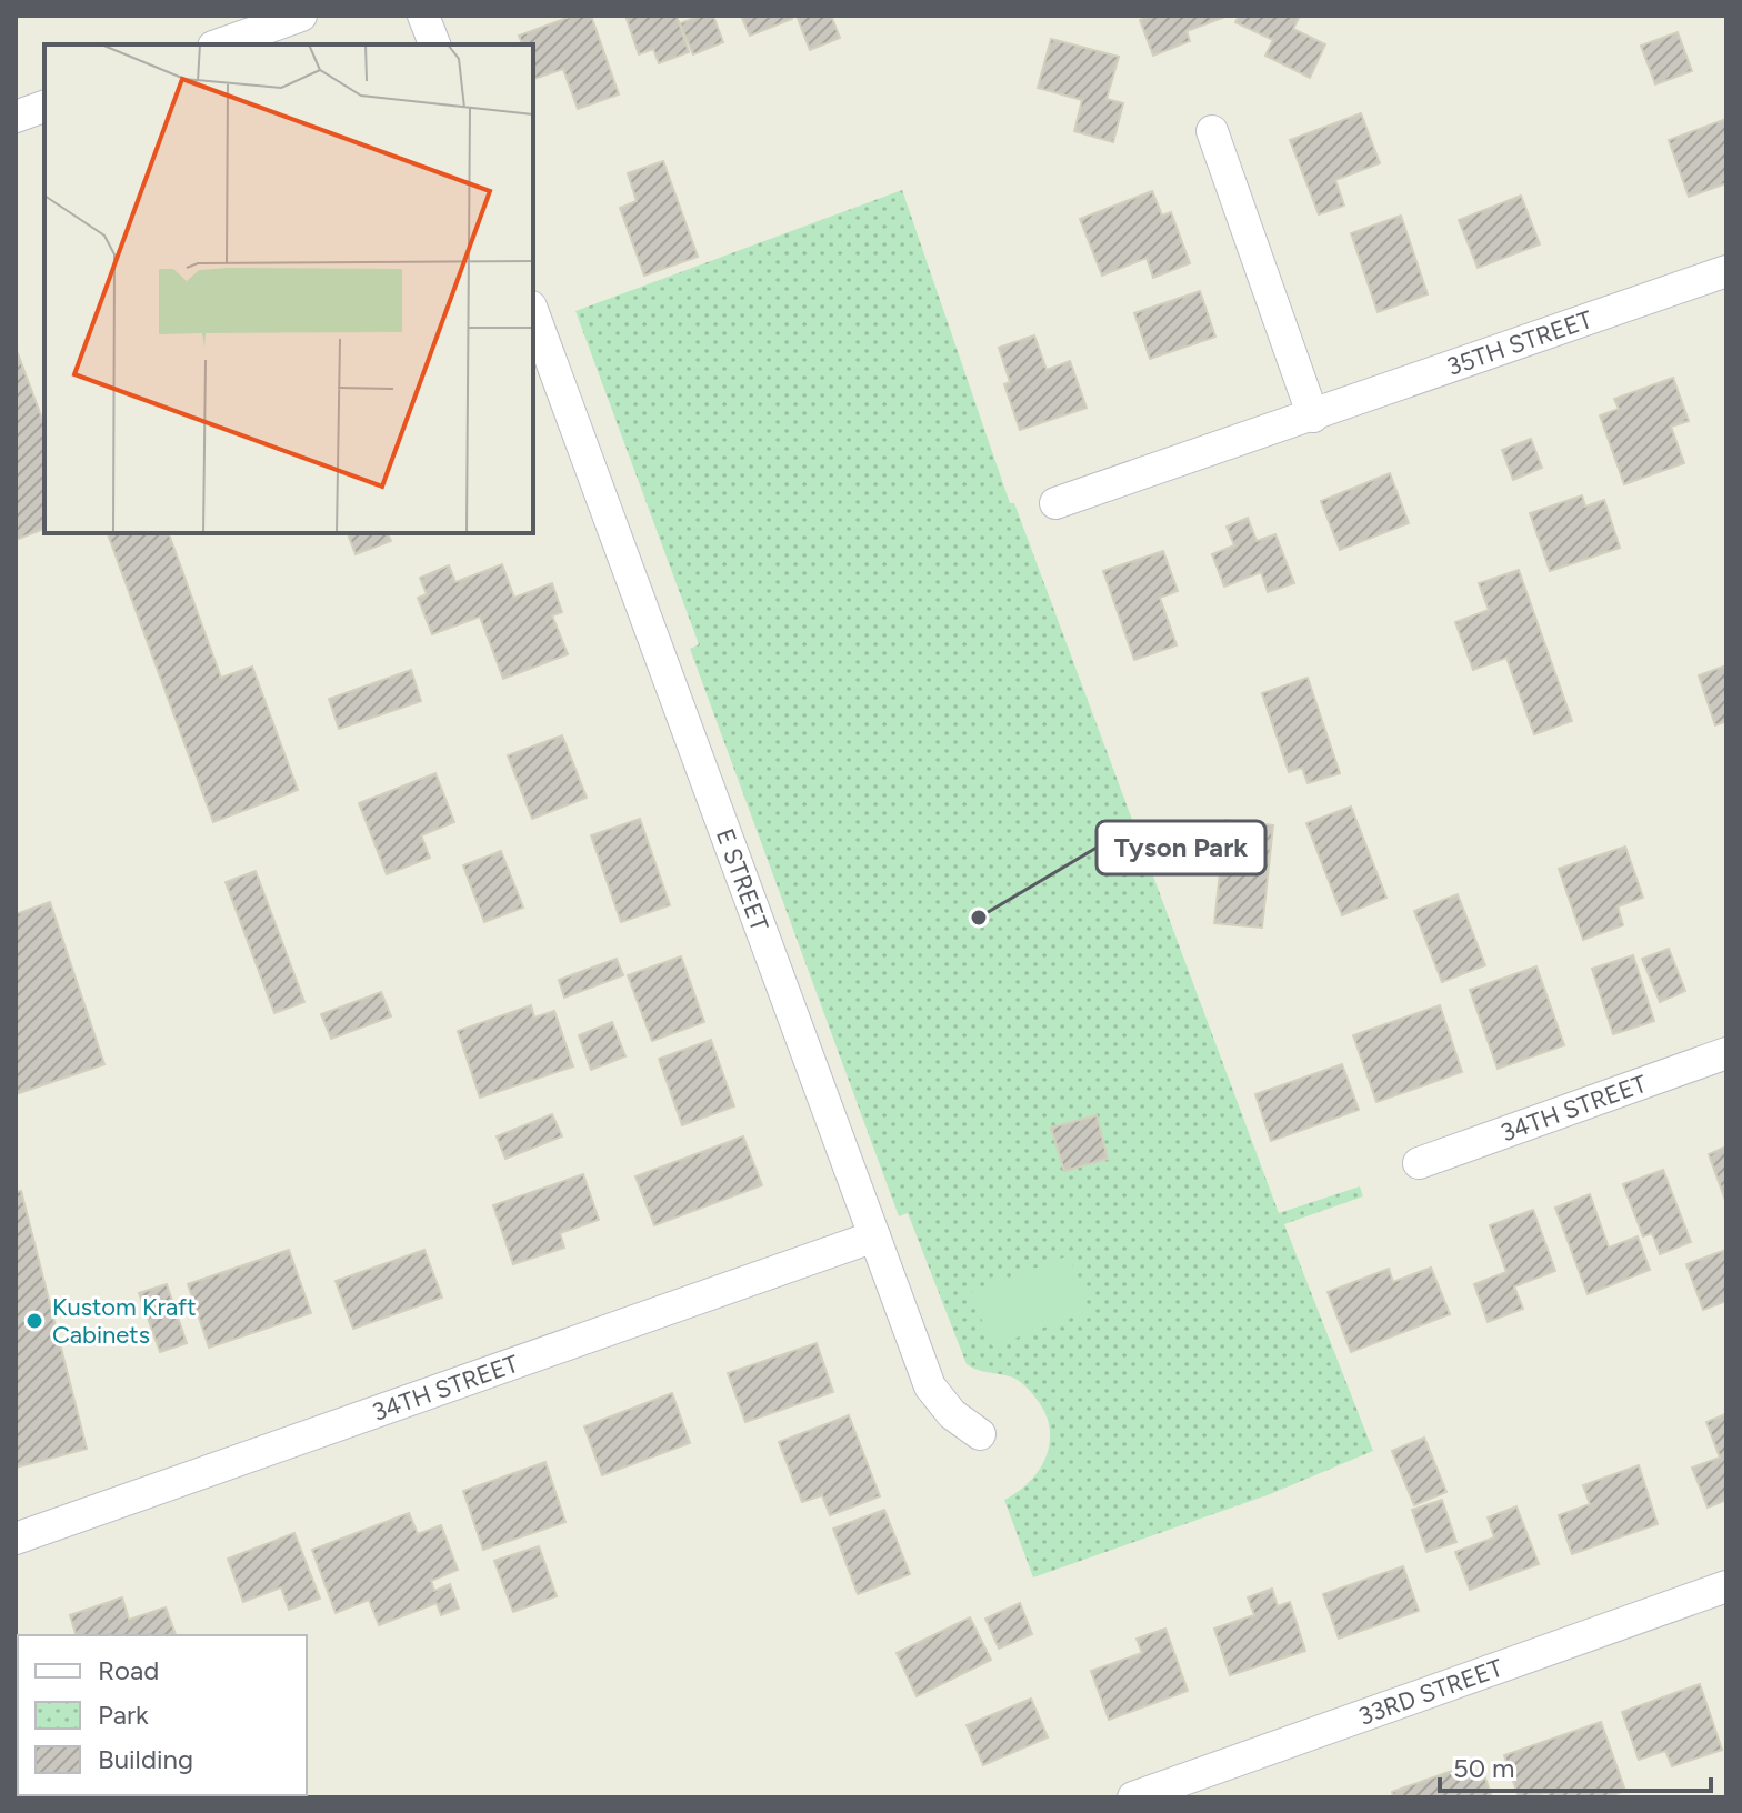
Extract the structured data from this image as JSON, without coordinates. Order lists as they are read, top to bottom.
{
  "streets": {
    "street": [
      "35TH STREET",
      "E STREET",
      "34TH STREET",
      "33RD STREET"
    ]
  },
  "crossings": [
    ["E STREET", "34TH STREET"]
  ],
  "places": ["Tyson Park", "Kustom Kraft Cabinets"],
  "legend": ["Road", "Park", "Building"],
  "scale_bar": "50 m"
}
